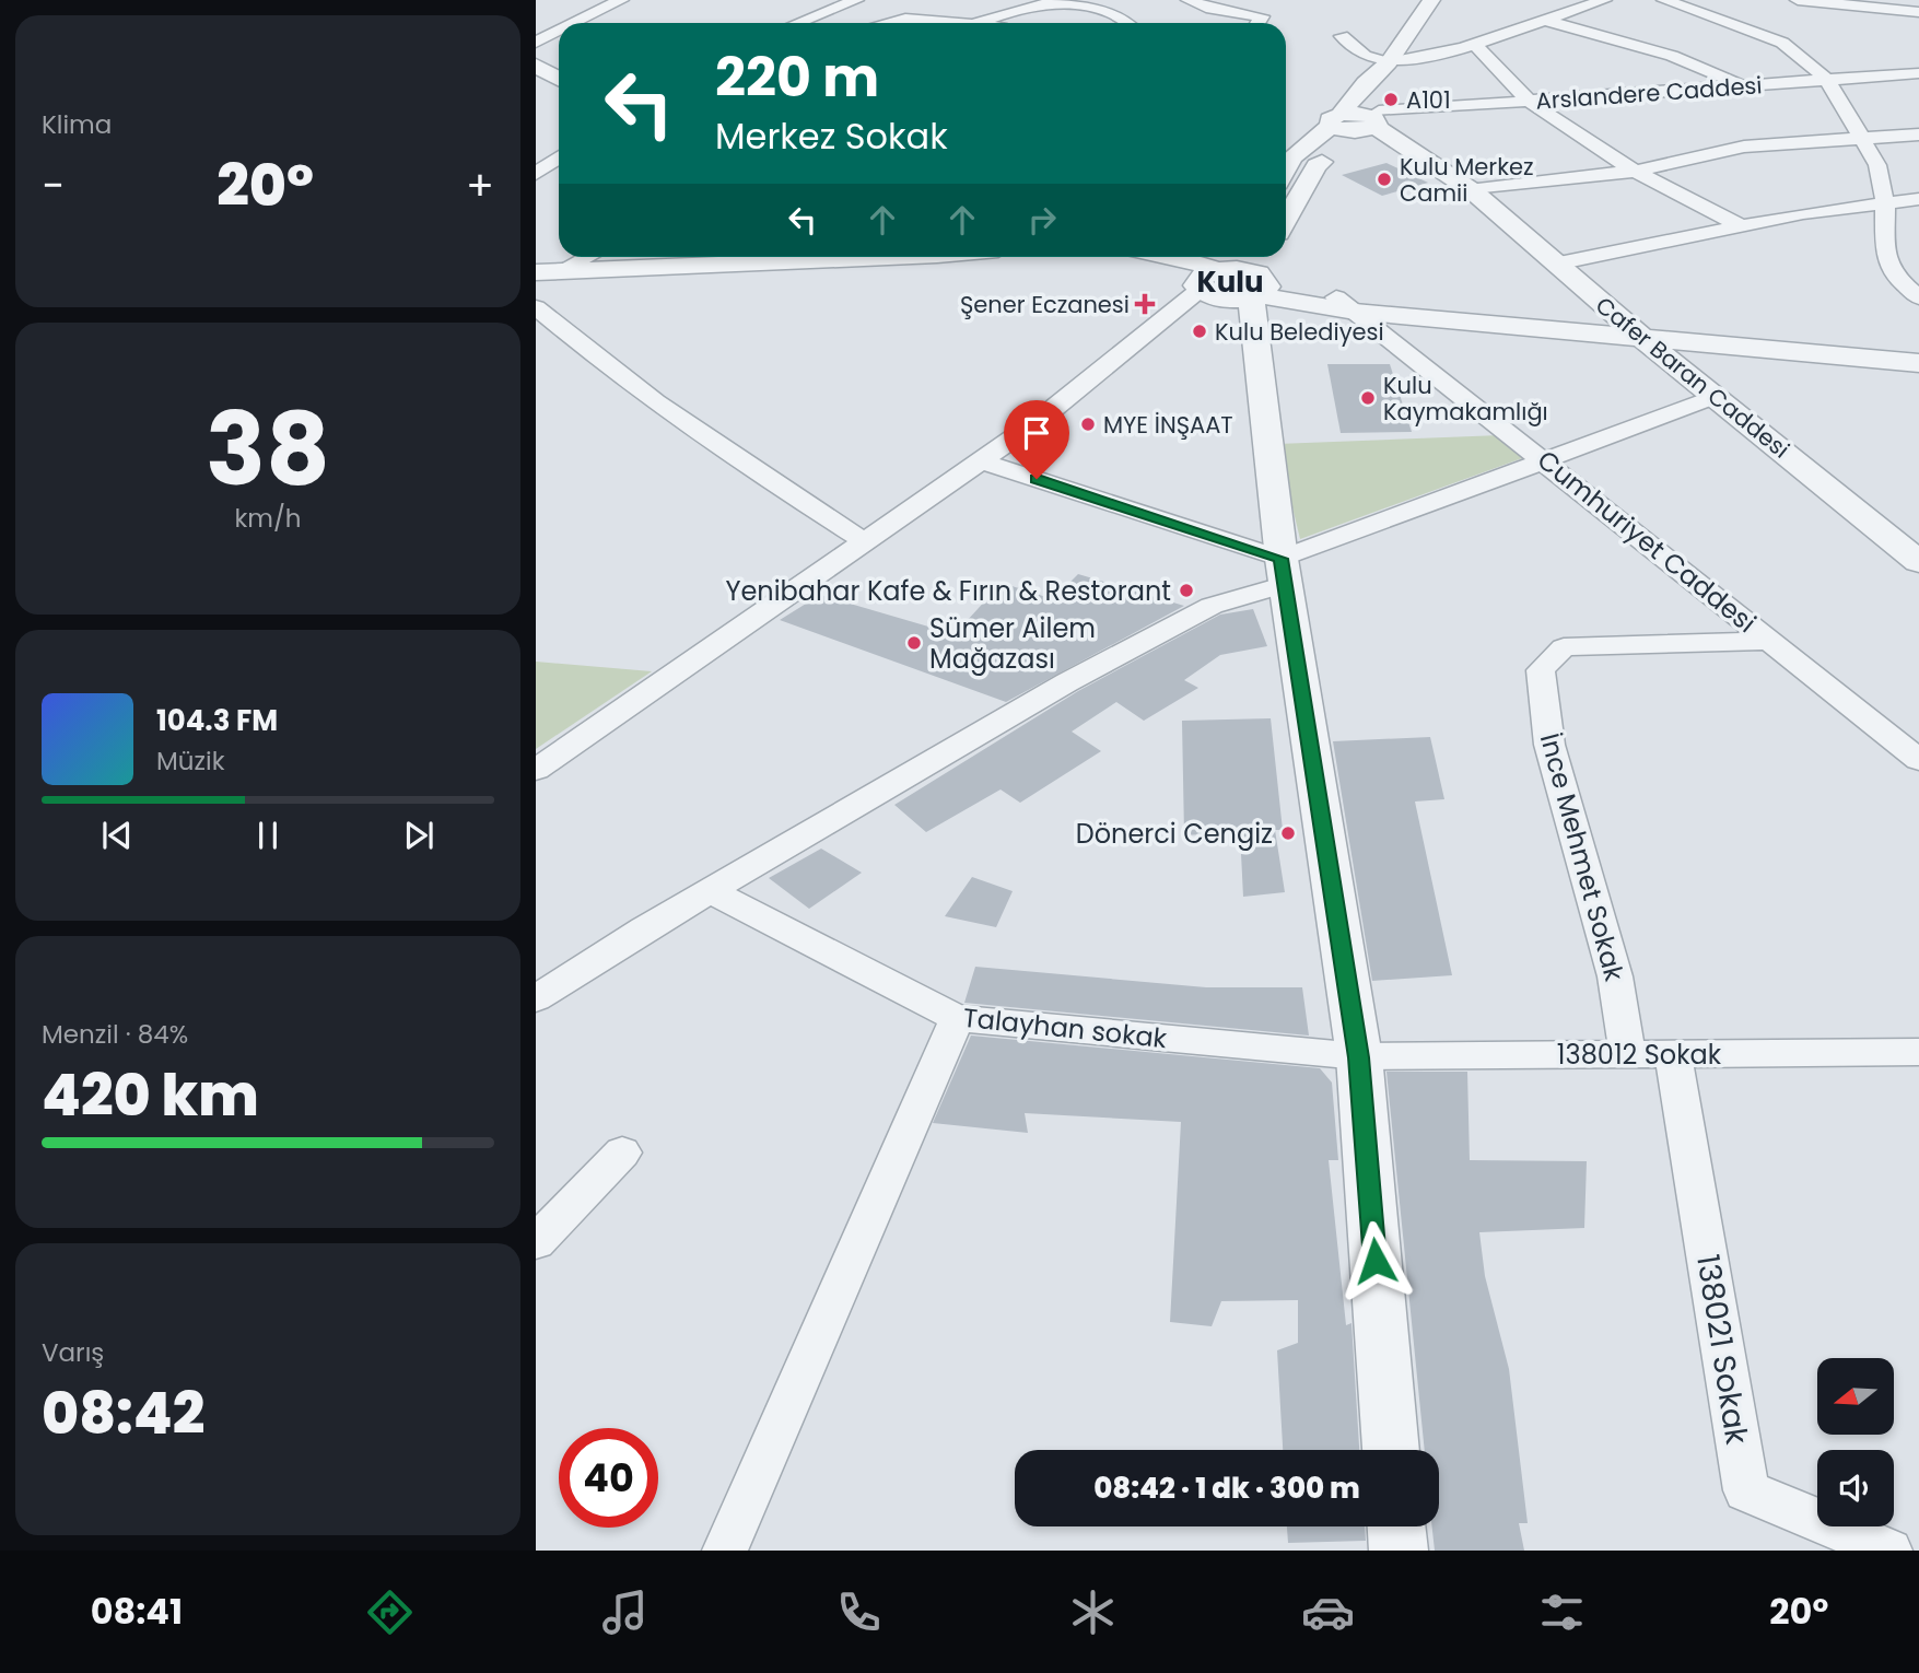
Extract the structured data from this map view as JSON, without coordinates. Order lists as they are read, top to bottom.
{
  "streets": {
    "street": [
      "Arslandere Caddesi",
      "Cafer Baran Caddesi",
      "Cumhuriyet Caddesi",
      "İnce Mehmet Sokak",
      "Talayhan sokak",
      "138012 Sokak",
      "138021 Sokak"
    ]
  },
  "crossings": [
    ["Arslandere Caddesi", "Cafer Baran Caddesi"],
    ["Cumhuriyet Caddesi", "İnce Mehmet Sokak"],
    ["İnce Mehmet Sokak", "138012 Sokak"],
    ["Talayhan sokak", "138012 Sokak"],
    ["138012 Sokak", "138021 Sokak"]
  ],
  "districts": ["Kulu"],
  "places": {
    "other": [
      "A101",
      "Kulu Merkez Camii",
      "Kulu Belediyesi",
      "Kulu Kaymakamlığı",
      "MYE İNŞAAT",
      "Yenibahar Kafe & Fırın & Restorant",
      "Sümer Ailem Mağazası",
      "Dönerci Cengiz"
    ],
    "health": ["Şener Eczanesi"]
  },
  "north": "left",
  "page": {
    "tile": [
      "Klima",
      ["38", "km/h"],
      ["Menzil · 84%", "420 km"],
      ["Varış", "08:42"]
    ],
    "turn": ["220 m", "Merkez Sokak"],
    "heat": ["−", "20°", "+"],
    "song": ["104.3 FM", "Müzik"],
    "limit": "40",
    "trip": "08:42 · 1 dk · 300 m",
    "tabs": ["08:41", "20°"]
  }
}
